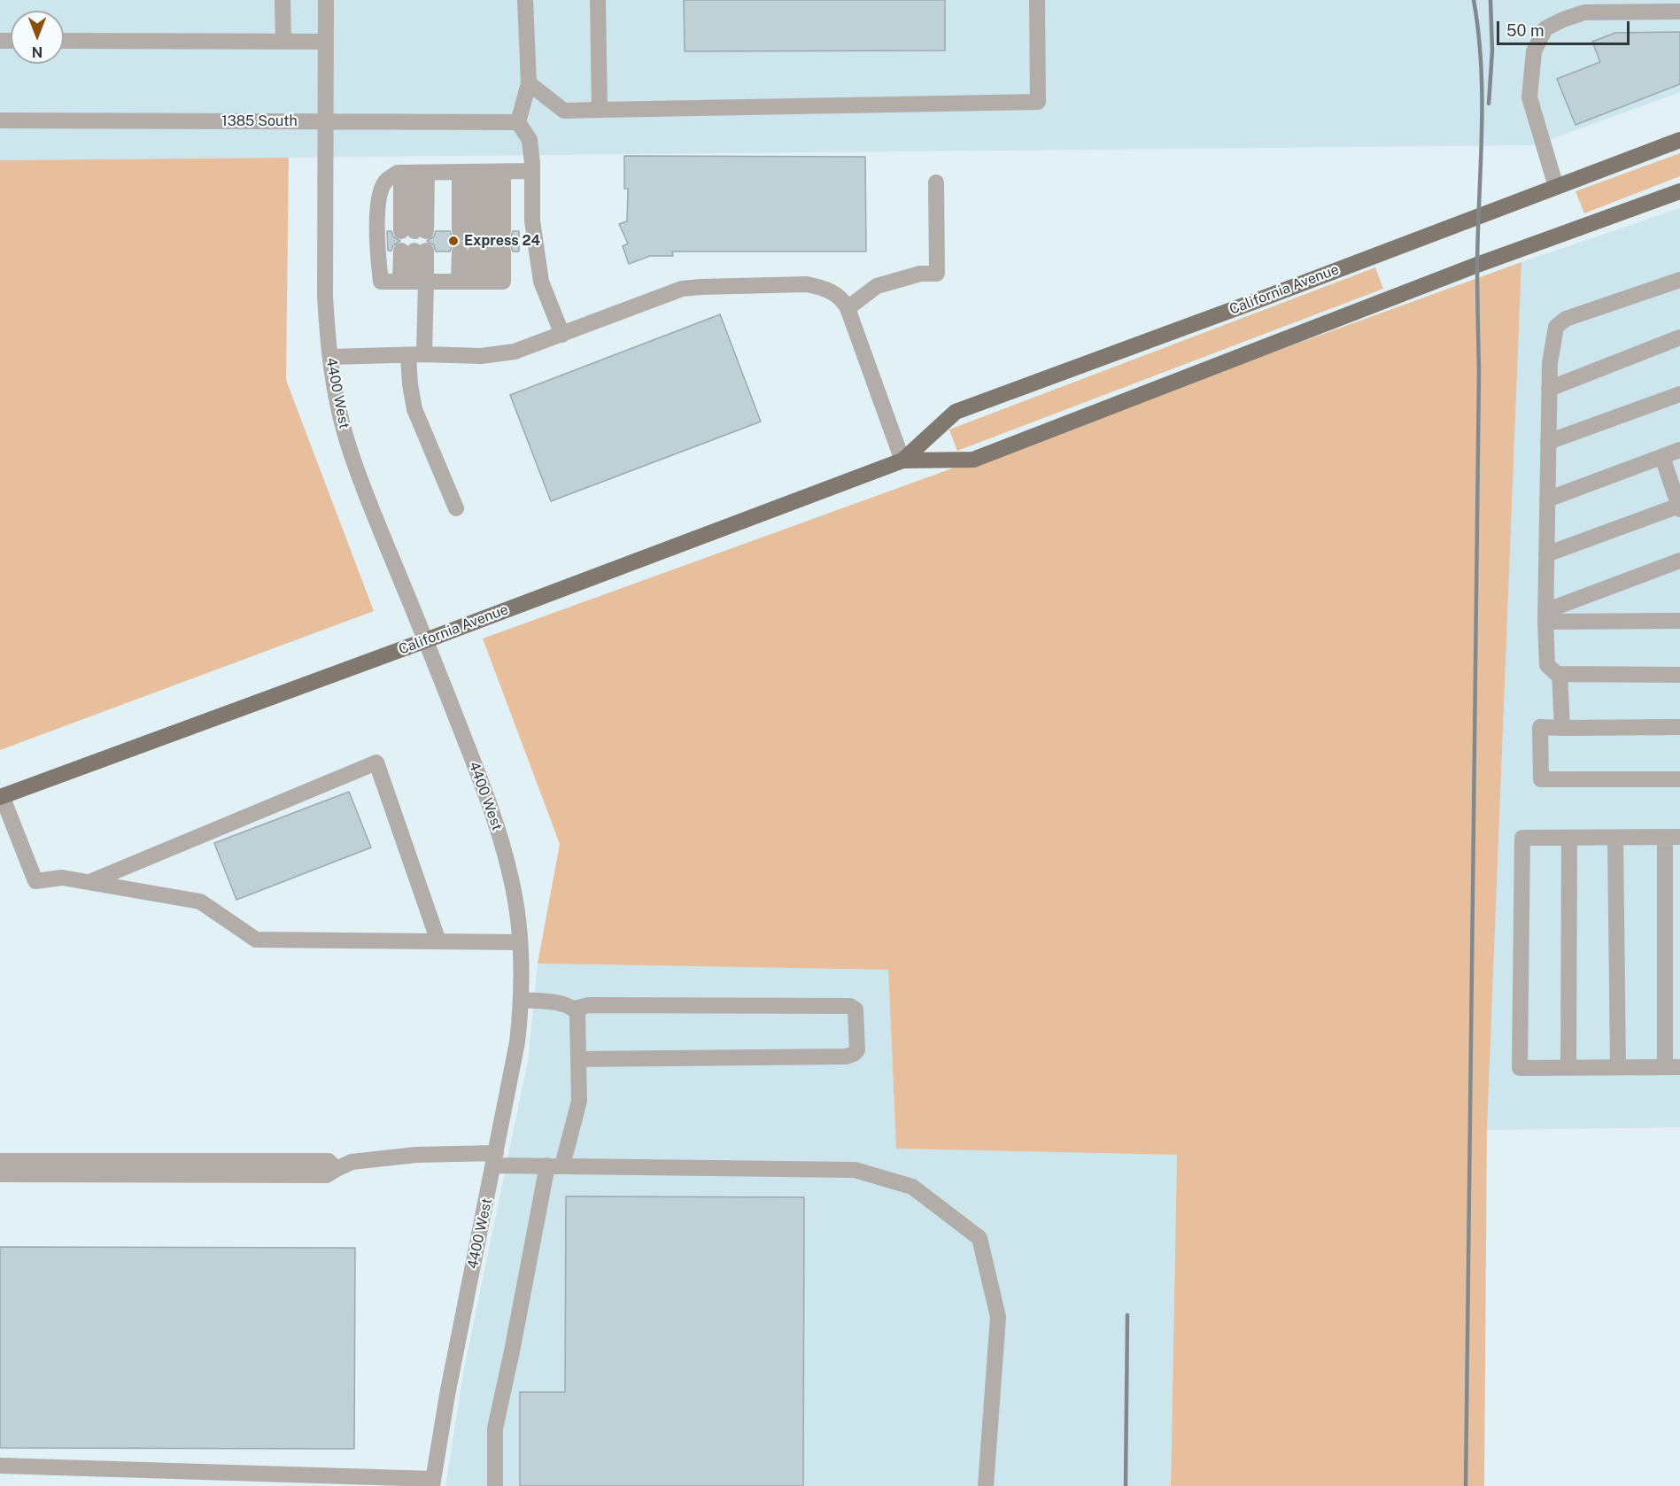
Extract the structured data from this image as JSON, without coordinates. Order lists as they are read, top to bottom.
{
  "streets": {
    "main road": ["California Avenue"],
    "street": ["1385 South", "4400 West"]
  },
  "crossings": [
    ["1385 South", "4400 West"],
    ["California Avenue", "4400 West"]
  ],
  "places": ["Express 24"],
  "scale_bar": "50 m",
  "north": "bottom"
}
